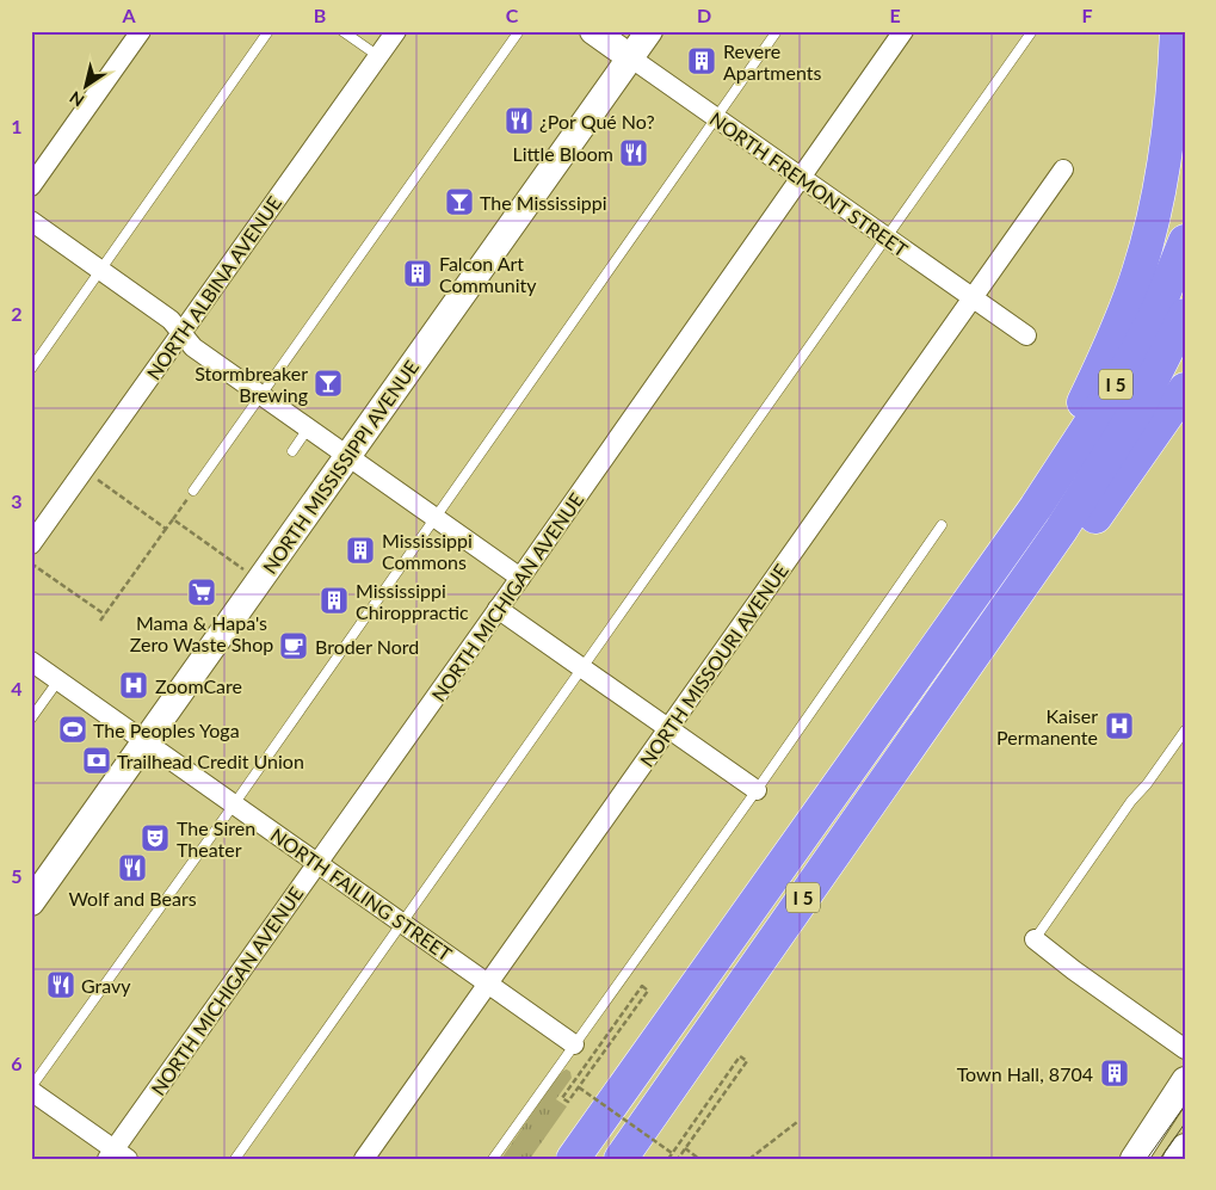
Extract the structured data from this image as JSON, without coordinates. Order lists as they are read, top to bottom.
{
  "streets": {
    "highway": ["I 5"],
    "street": [
      "NORTH FREMONT STREET",
      "NORTH ALBINA AVENUE",
      "NORTH MISSISSIPPI AVENUE",
      "NORTH MICHIGAN AVENUE",
      "NORTH MISSOURI AVENUE",
      "NORTH FAILING STREET"
    ]
  },
  "crossings": [
    ["NORTH FREMONT STREET", "NORTH MISSISSIPPI AVENUE"],
    ["NORTH FREMONT STREET", "NORTH MICHIGAN AVENUE"],
    ["NORTH FREMONT STREET", "NORTH MISSOURI AVENUE"],
    ["NORTH MISSISSIPPI AVENUE", "NORTH FAILING STREET"],
    ["NORTH MICHIGAN AVENUE", "NORTH FAILING STREET"],
    ["NORTH MISSOURI AVENUE", "NORTH FAILING STREET"]
  ],
  "places": {
    "building": [
      "Revere Apartments",
      "Falcon Art Community",
      "Mississippi Commons",
      "Mississippi Chiroppractic",
      "Town Hall, 8704"
    ],
    "restaurant": [
      "¿Por Qué No?",
      "Little Bloom",
      "Wolf and Bears",
      "Gravy"
    ],
    "bar": ["The Mississippi", "Stormbreaker Brewing"],
    "supermarket": ["Mama & Hapa's Zero Waste Shop"],
    "cafe": ["Broder Nord"],
    "hospital": ["ZoomCare", "Kaiser Permanente"],
    "sports": ["The Peoples Yoga"],
    "bank": ["Trailhead Credit Union"],
    "theatre": ["The Siren Theater"]
  },
  "north": "bottom left",
  "grid": {
    "columns": [
      "A",
      "B",
      "C",
      "D",
      "E",
      "F"
    ],
    "rows": [
      "1",
      "2",
      "3",
      "4",
      "5",
      "6"
    ]
  }
}
